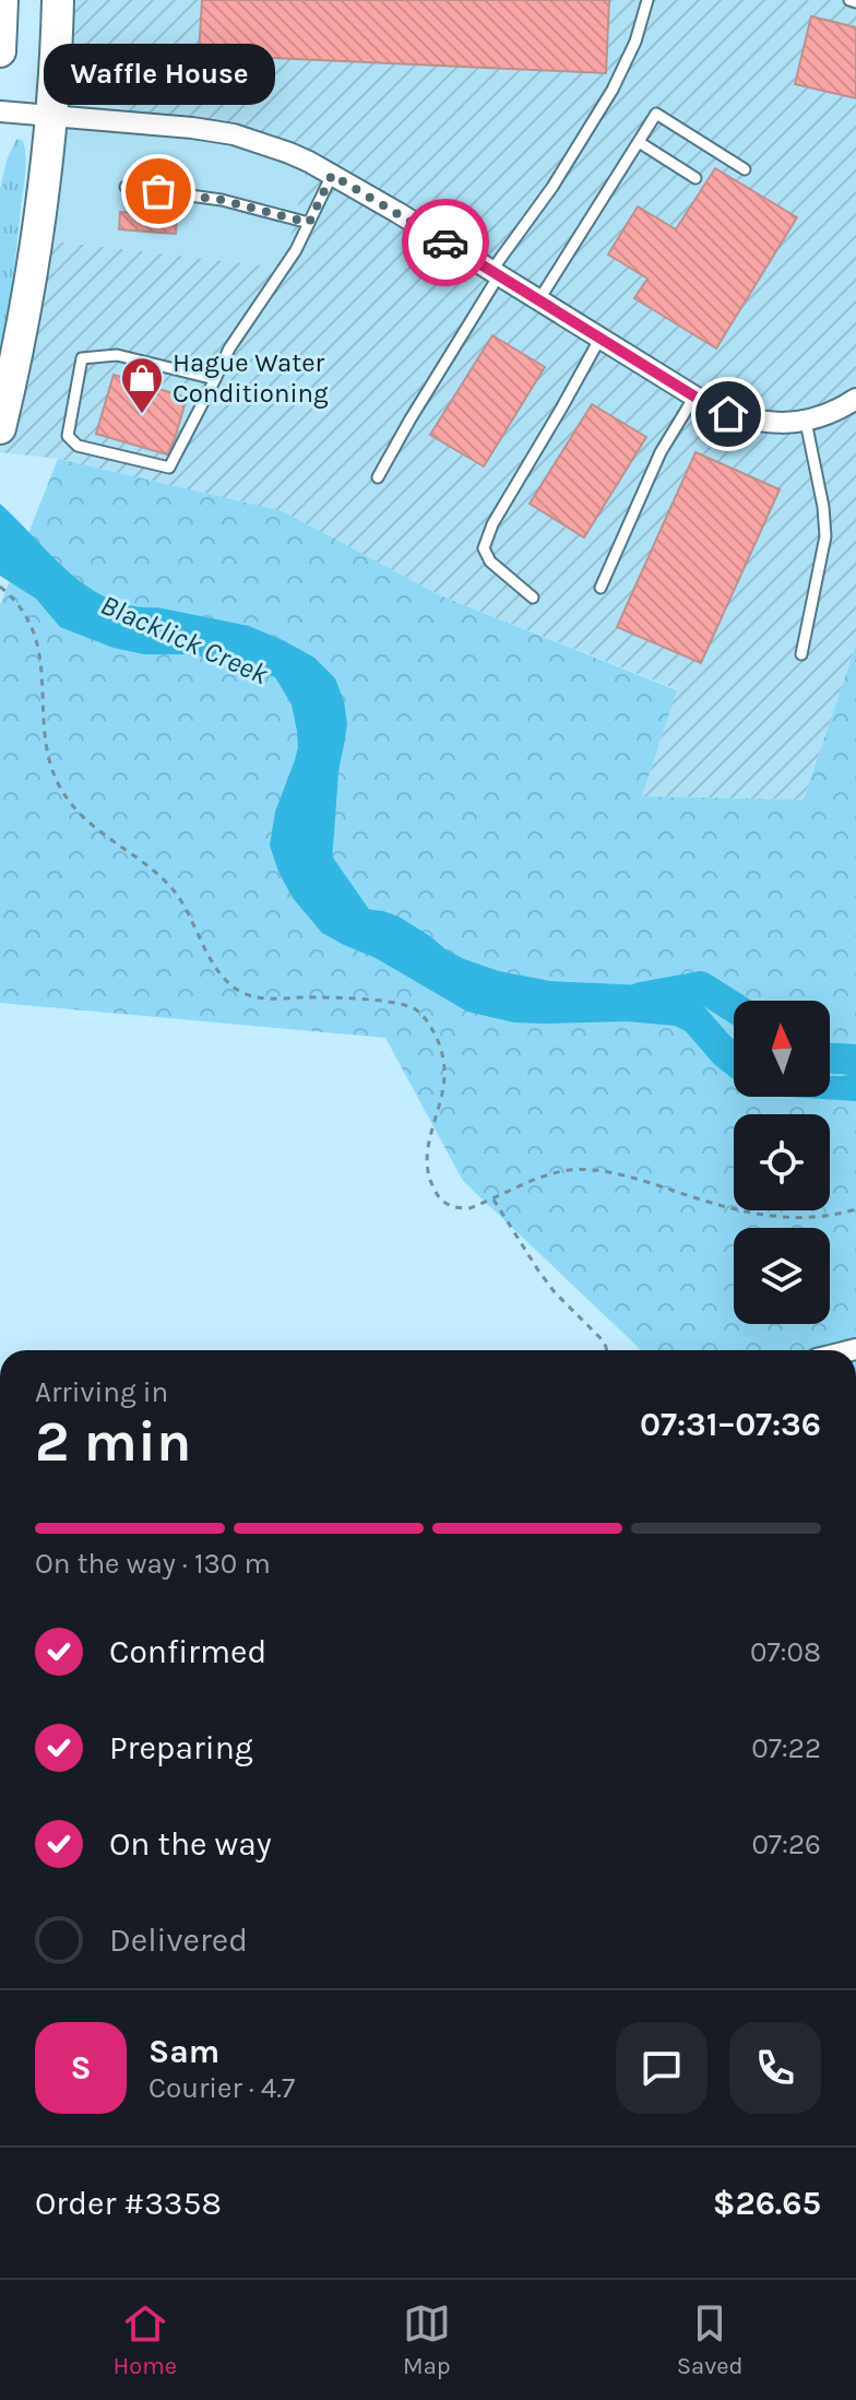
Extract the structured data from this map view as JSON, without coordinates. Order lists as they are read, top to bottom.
{
  "water": ["Blacklick Creek"],
  "places": {
    "other": ["Waffle House"],
    "shop": ["Hague Water Conditioning"]
  },
  "north": "top",
  "page": {
    "bubble": "Waffle House",
    "heading": ["2 min", "Arriving in", "07:31–07:36"],
    "panel": [
      "Sam",
      "Courier · 4.7",
      "Order #3358",
      "$26.65"
    ],
    "bar": "On the way · 130 m",
    "list": [
      ["Confirmed", "07:08"],
      ["Preparing", "07:22"],
      ["On the way", "07:26"],
      "Delivered"
    ],
    "round": "S",
    "tabs": ["Home", "Map", "Saved"]
  }
}
